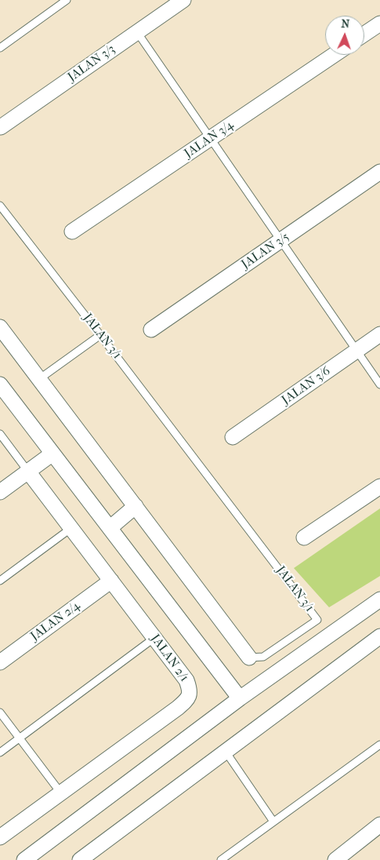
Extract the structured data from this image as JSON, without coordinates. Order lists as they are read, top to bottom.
{
  "streets": {
    "street": [
      "JALAN 3/3",
      "JALAN 3/4",
      "JALAN 3/5",
      "JALAN 3/1",
      "JALAN 3/6",
      "JALAN 2/4",
      "JALAN 2/1"
    ]
  },
  "crossings": [
    ["JALAN 2/4", "JALAN 2/1"]
  ],
  "north": "top"
}
